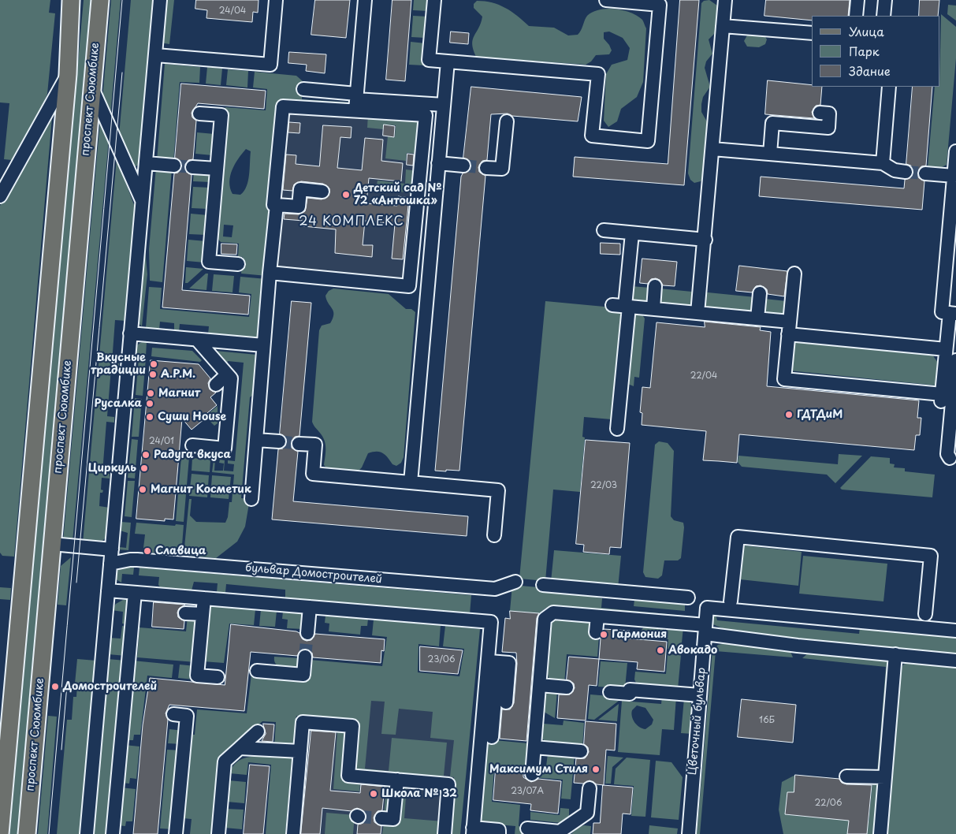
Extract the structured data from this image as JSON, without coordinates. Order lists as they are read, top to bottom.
{
  "streets": {
    "main road": ["проспект Сююмбике"],
    "street": ["бульвар Домостроителей", "Цветочный бульвар"]
  },
  "districts": ["24 КОМПЛЕКС"],
  "places": [
    "Детский сад № 72 «Антошка»",
    "Вкусные традиции",
    "А.Р.М.",
    "Магнит",
    "Русалка",
    "ГДТДиМ",
    "Суши House",
    "Радуга вкуса",
    "Циркуль",
    "Магнит Косметик",
    "Славица",
    "Гармония",
    "Авокадо",
    "Домостроителей",
    "Максимум Стиля",
    "Школа № 32"
  ],
  "house_numbers": [
    "24/04",
    "22/04",
    "24/01",
    "22/03",
    "23/06",
    "16Б",
    "23/07А",
    "22/06"
  ],
  "legend": ["Улица", "Парк", "Здание"]
}
